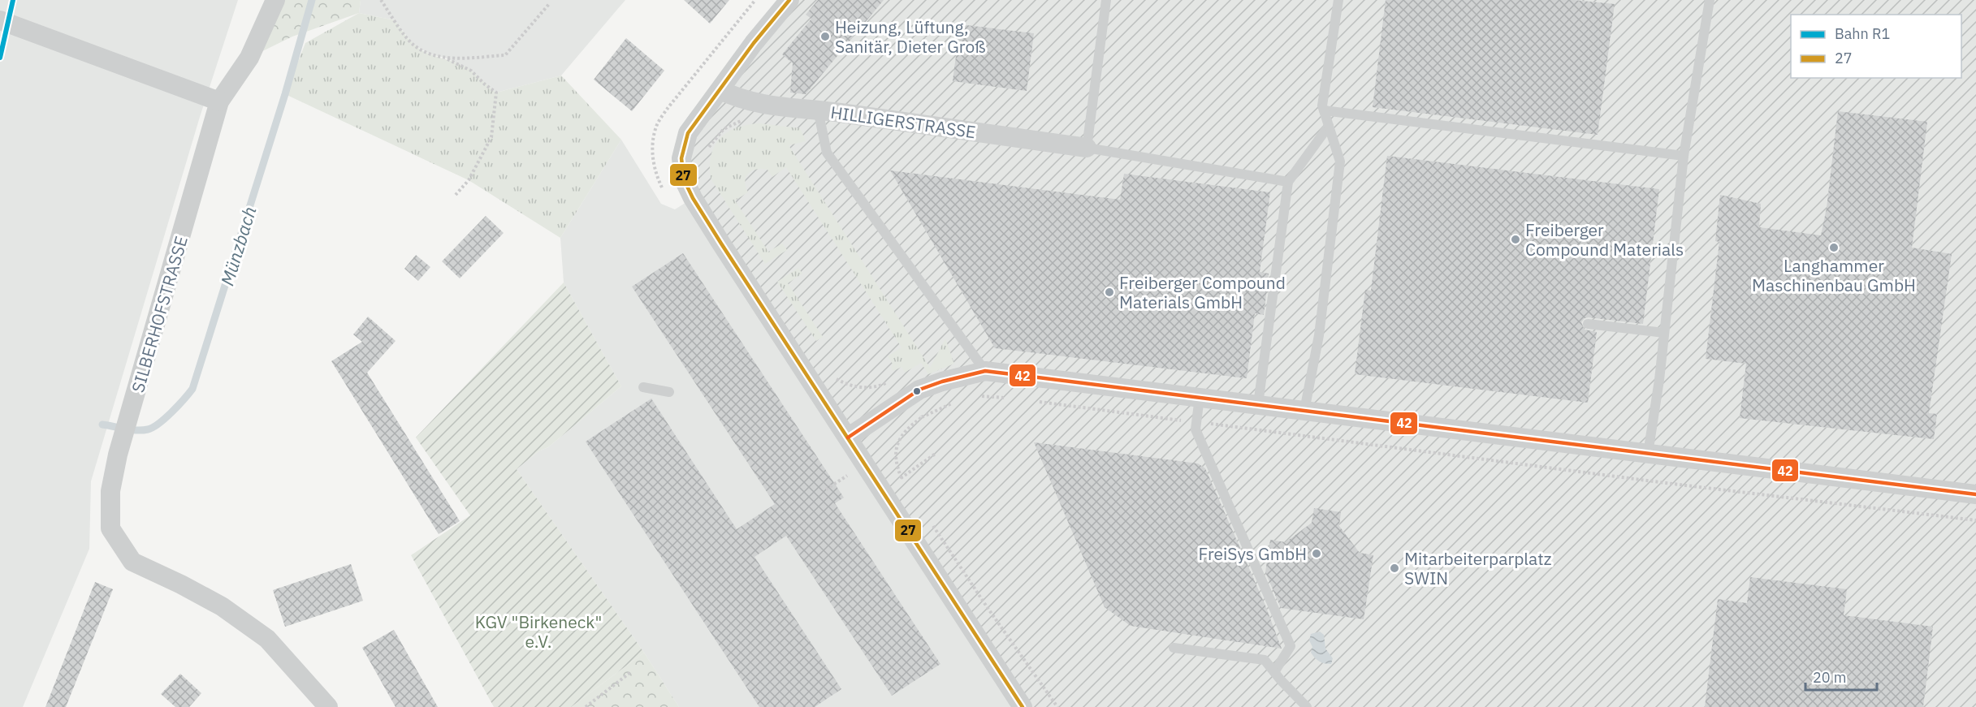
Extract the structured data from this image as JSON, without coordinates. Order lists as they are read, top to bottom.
{
  "streets": {
    "street": ["HILLIGERSTRASSE", "SILBERHOFSTRASSE"]
  },
  "water": ["Münzbach"],
  "parks": ["KGV \"Birkeneck\" e.V."],
  "places": [
    "Heizung, Lüftung, Sanitär, Dieter Groß",
    "Freiberger Compound Materials",
    "Langhammer Maschinenbau GmbH",
    "Freiberger Compound Materials GmbH",
    "FreiSys GmbH",
    "Mitarbeiterparplatz SWIN"
  ],
  "lines": ["rail line R1", "transit line 27", "transit line 42"],
  "legend": ["Bahn R1", "27"],
  "scale_bar": "20 m"
}
